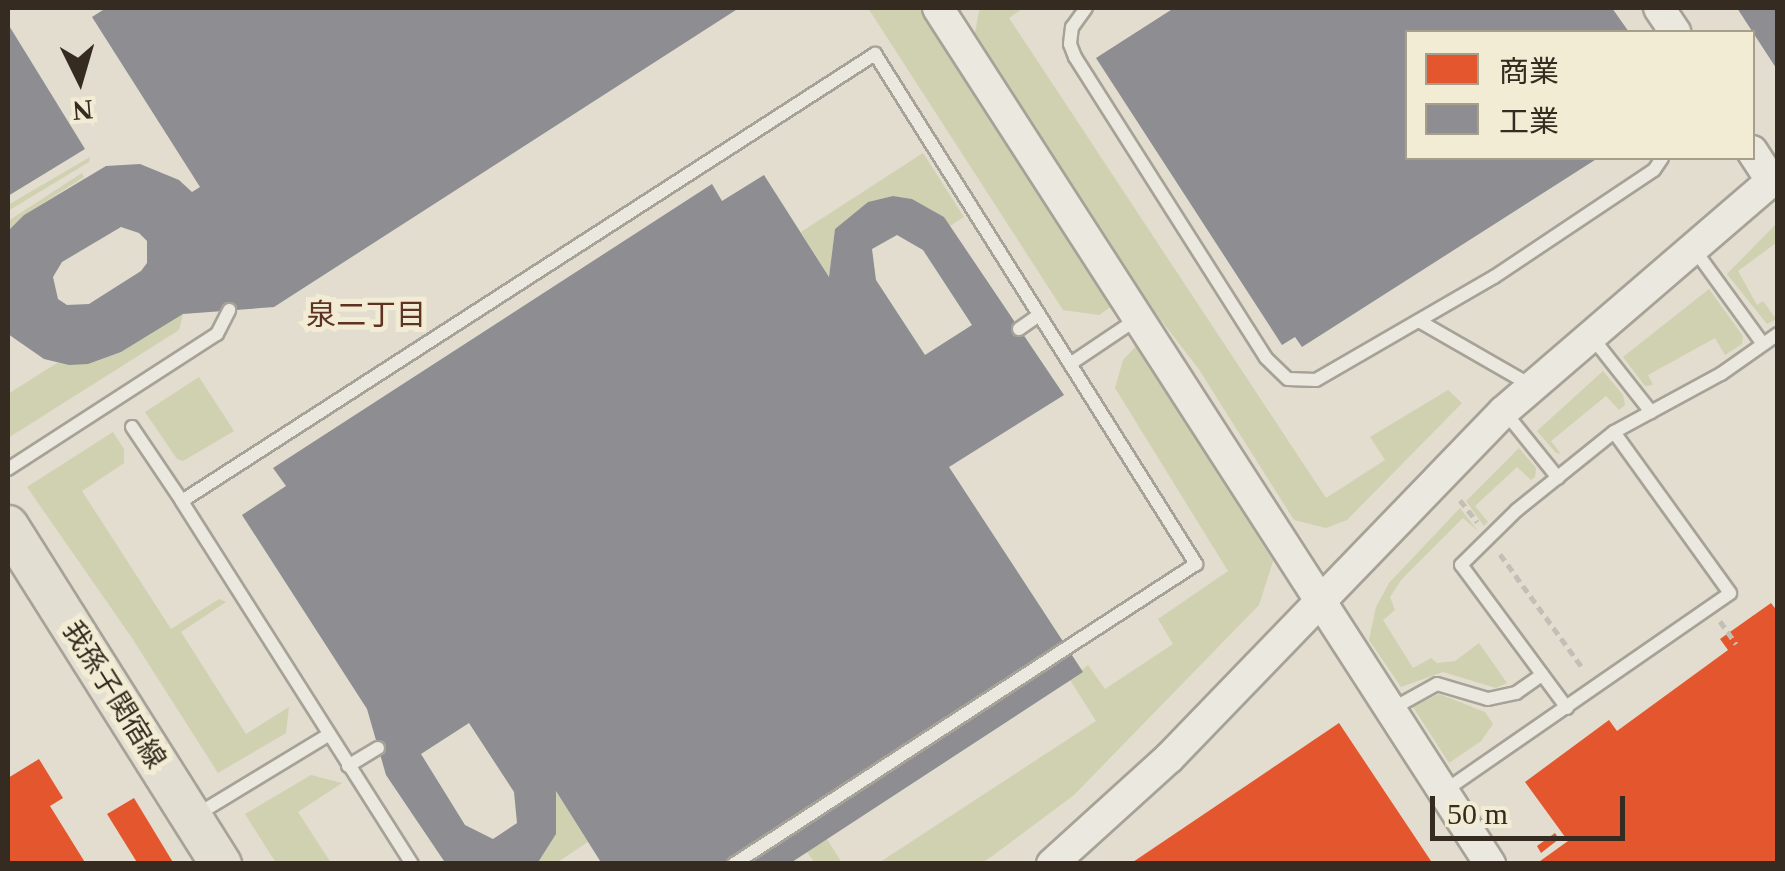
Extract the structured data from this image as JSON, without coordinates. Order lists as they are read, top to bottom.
{
  "streets": {
    "main road": ["我孫子関宿線"]
  },
  "districts": ["泉二丁目"],
  "legend": ["商業", "工業"],
  "scale_bar": "50 m",
  "north": "bottom"
}
